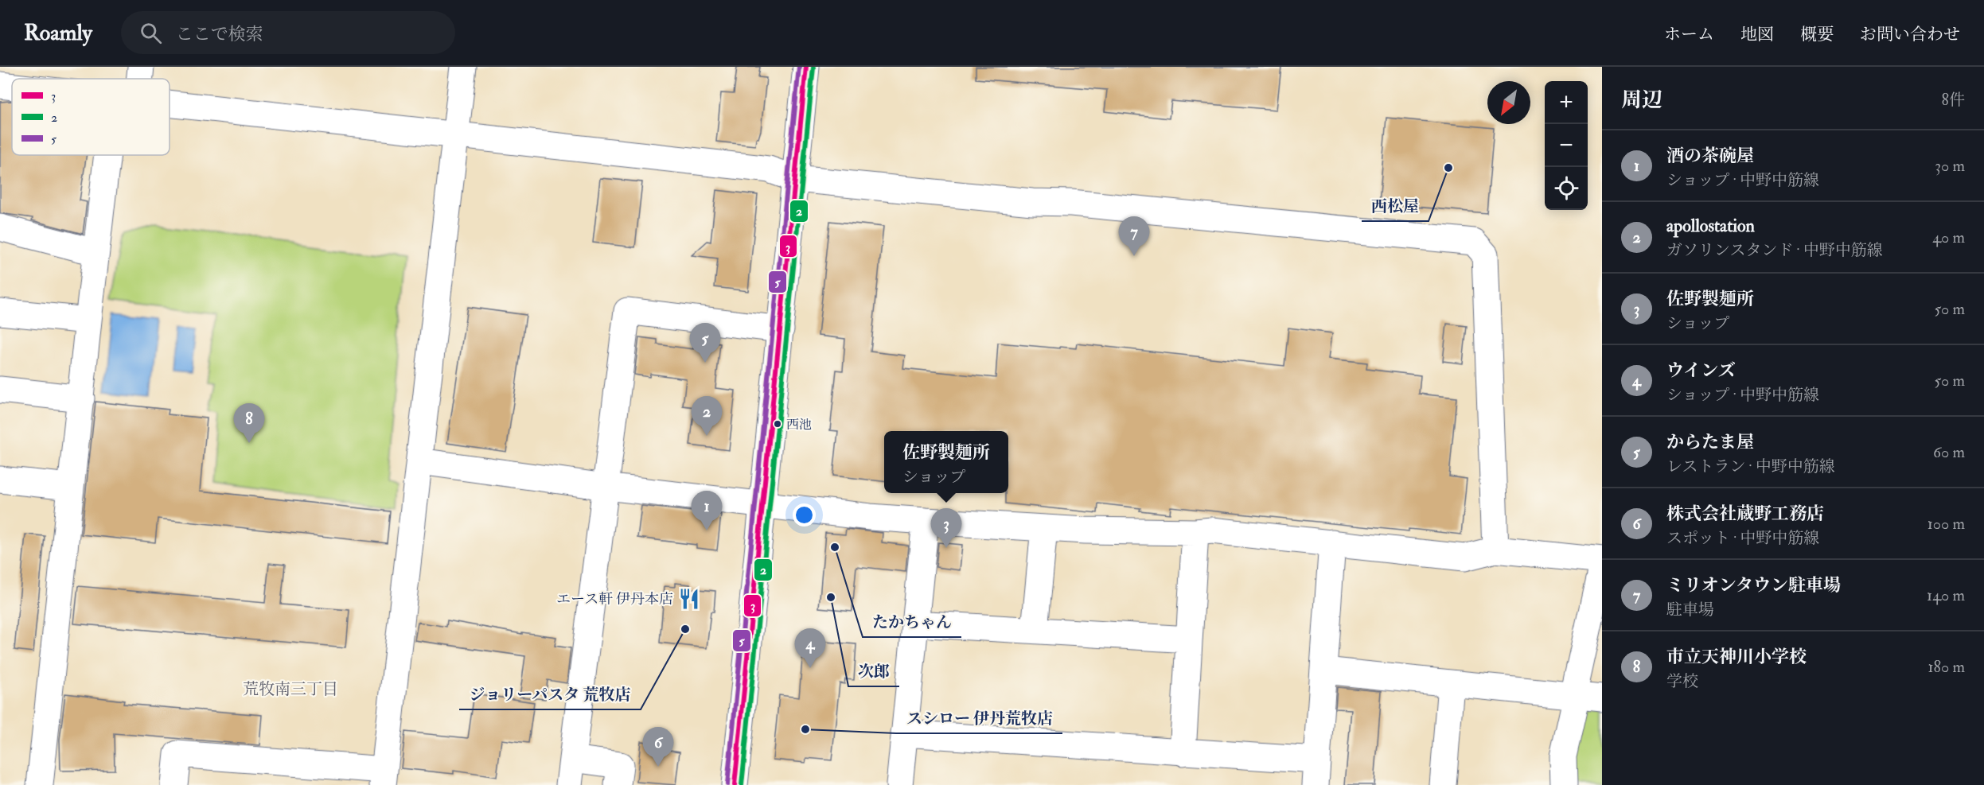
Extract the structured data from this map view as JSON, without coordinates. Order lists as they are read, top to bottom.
{
  "districts": ["荒牧南三丁目"],
  "places": {
    "other": [
      "西松屋",
      "西池",
      "たかちゃん",
      "次郎",
      "ジョリーパスタ 荒牧店",
      "スシロー 伊丹荒牧店"
    ],
    "restaurant": ["エース軒 伊丹本店"]
  },
  "lines": ["transit line 3", "transit line 5", "transit line 2"],
  "legend": ["3", "2", "5"],
  "north": "bottom left",
  "page": {
    "header": "Roamly",
    "search": "ここで検索",
    "nav": [
      "ホーム",
      "地図",
      "概要",
      "お問い合わせ"
    ],
    "heading": ["周辺", "8件"],
    "map_buttons": ["+", "−"],
    "list": [
      {
        "mark": "1",
        "name": "酒の茶碗屋",
        "note": "ショップ · 中野中筋線",
        "value": "30 m"
      },
      {
        "mark": "2",
        "name": "apollostation",
        "note": "ガソリンスタンド · 中野中筋線",
        "value": "40 m"
      },
      {
        "mark": "3",
        "name": "佐野製麺所",
        "note": "ショップ",
        "value": "50 m"
      },
      {
        "mark": "4",
        "name": "ウインズ",
        "note": "ショップ · 中野中筋線",
        "value": "50 m"
      },
      {
        "mark": "5",
        "name": "からたま屋",
        "note": "レストラン · 中野中筋線",
        "value": "60 m"
      },
      {
        "mark": "6",
        "name": "株式会社蔵野工務店",
        "note": "スポット · 中野中筋線",
        "value": "100 m"
      },
      {
        "mark": "7",
        "name": "ミリオンタウン駐車場",
        "note": "駐車場",
        "value": "140 m"
      },
      {
        "mark": "8",
        "name": "市立天神川小学校",
        "note": "学校",
        "value": "180 m"
      }
    ],
    "pins": [
      "7",
      "5",
      "2",
      "8",
      "1",
      "3",
      "4",
      "6"
    ],
    "popup": ["佐野製麺所", "ショップ"]
  }
}
